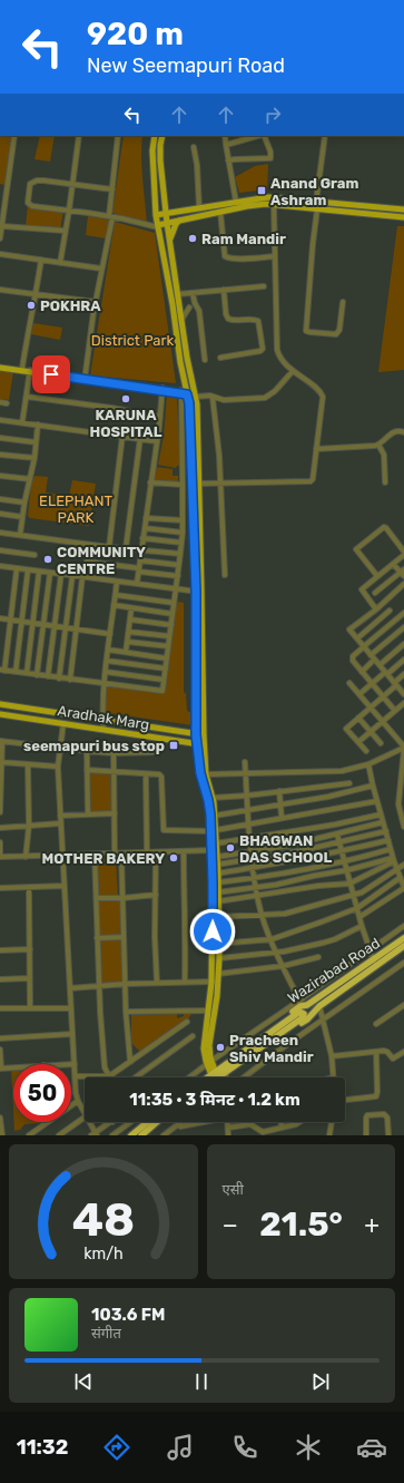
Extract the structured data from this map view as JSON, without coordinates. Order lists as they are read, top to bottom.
{
  "streets": {
    "highway": ["Wazirabad Road"],
    "main road": ["Aradhak Marg"]
  },
  "parks": ["District Park", "ELEPHANT PARK"],
  "places": {
    "transit": ["Anand Gram Ashram", "seemapuri bus stop"],
    "other": [
      "Ram Mandir",
      "POKHRA",
      "KARUNA HOSPITAL",
      "COMMUNITY CENTRE",
      "BHAGWAN DAS SCHOOL",
      "MOTHER BAKERY",
      "Pracheen Shiv Mandir"
    ]
  },
  "page": {
    "turn": ["920 m", "New Seemapuri Road"],
    "limit": "50",
    "trip": "11:35 · 3 मिनट · 1.2 km",
    "tile": "एसी",
    "heat": ["−", "21.5°", "+"],
    "song": ["103.6 FM", "संगीत"],
    "tabs": "11:32",
    "gauge": ["48", "km/h"]
  }
}
